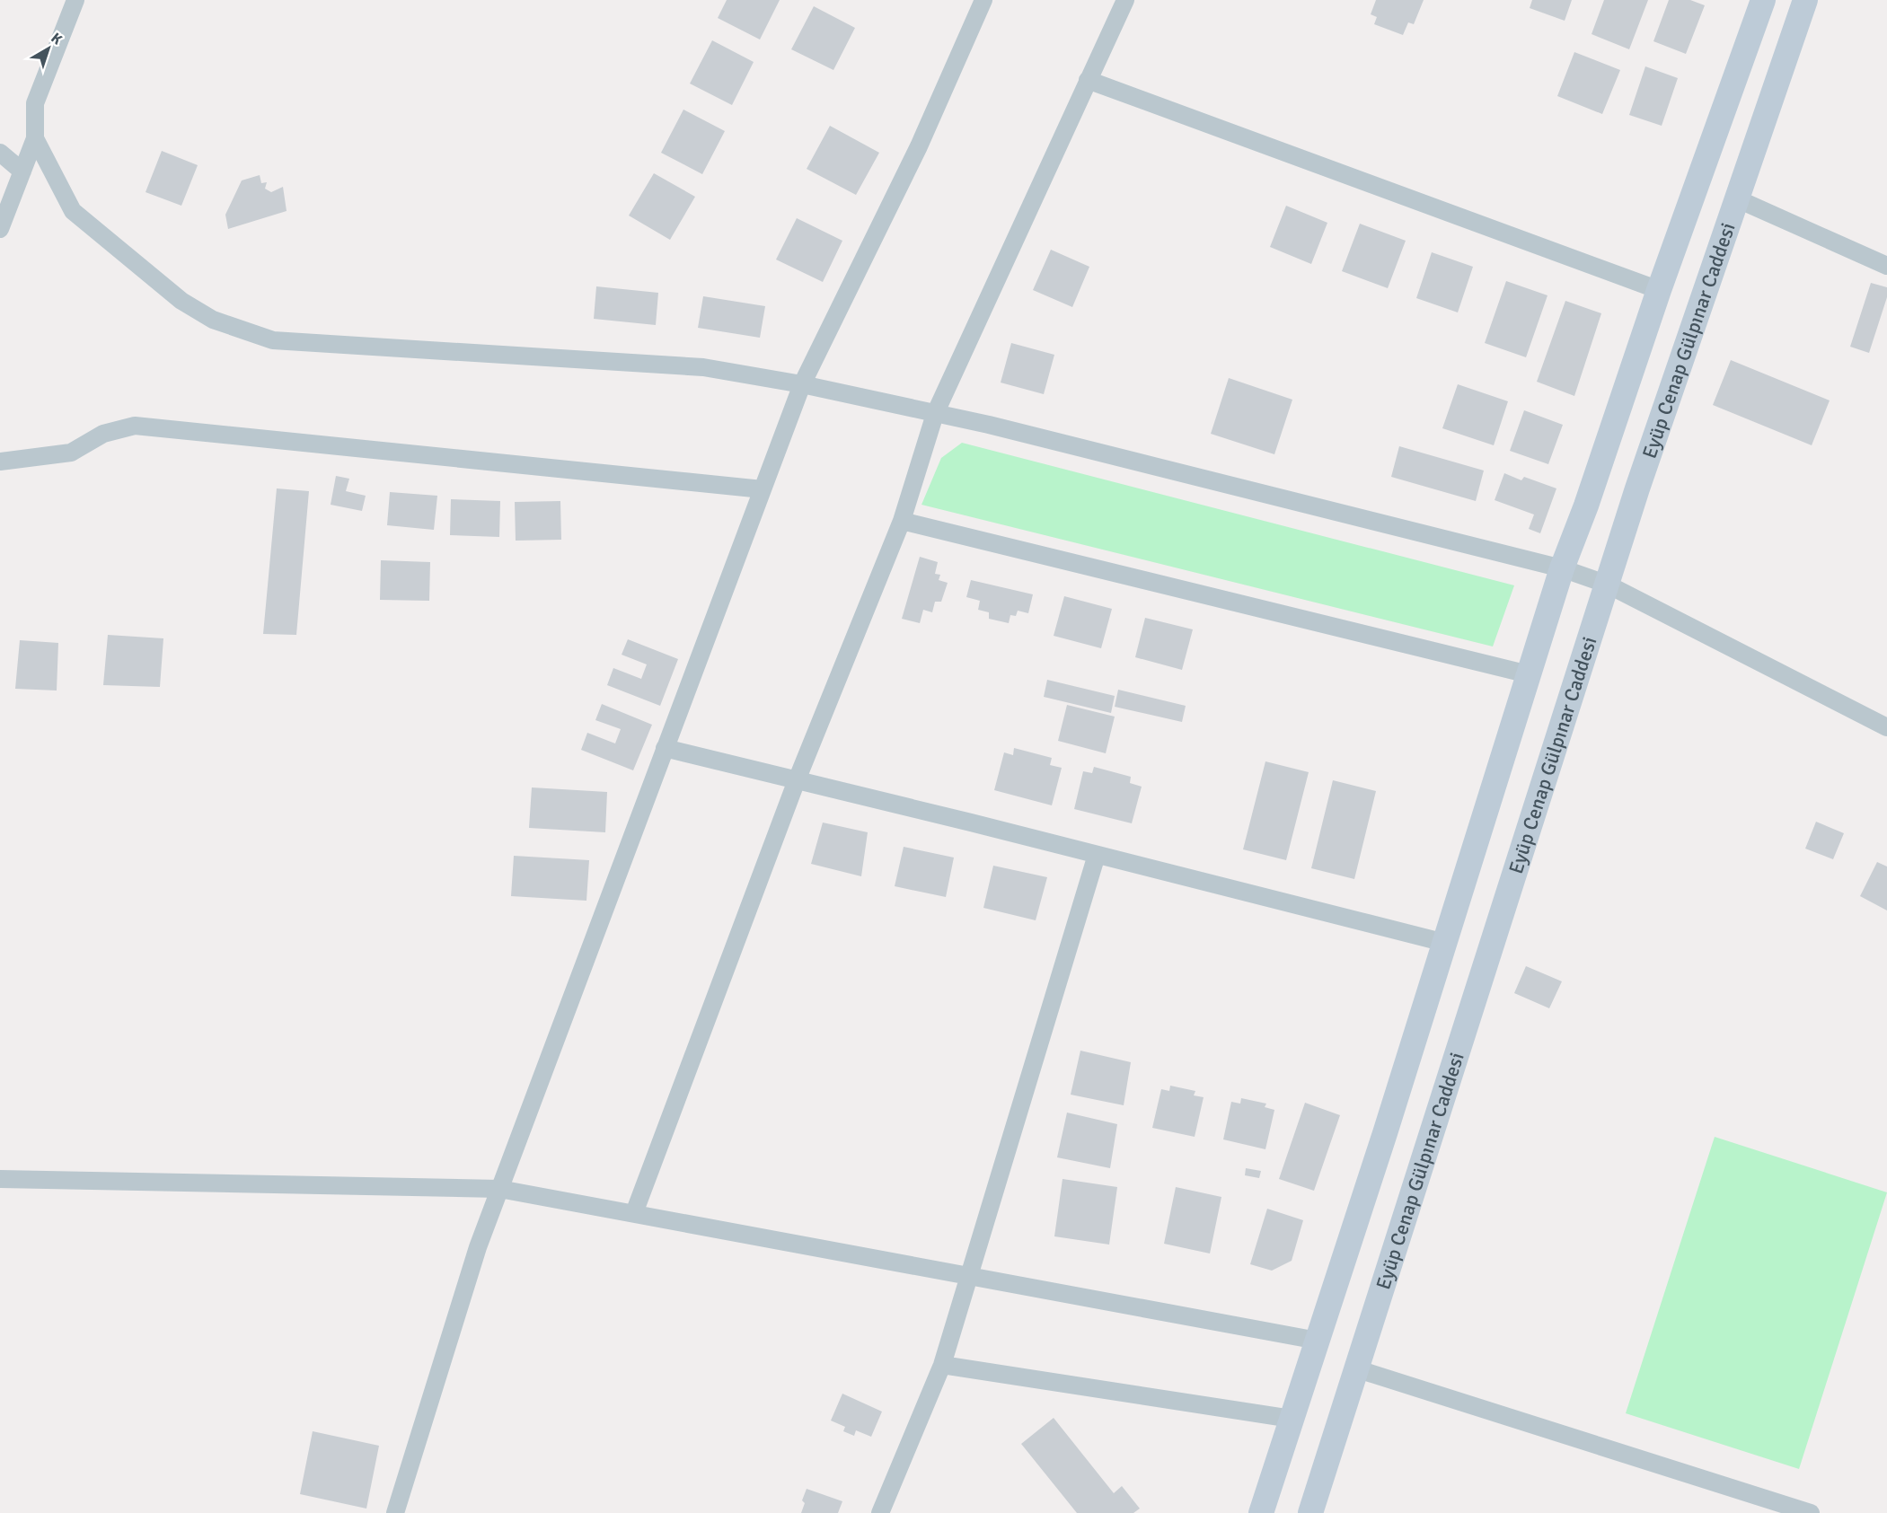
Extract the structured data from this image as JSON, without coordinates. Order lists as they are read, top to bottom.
{
  "streets": {
    "main road": ["Eyüp Cenap Gülpınar Caddesi"]
  },
  "north": "top right"
}
